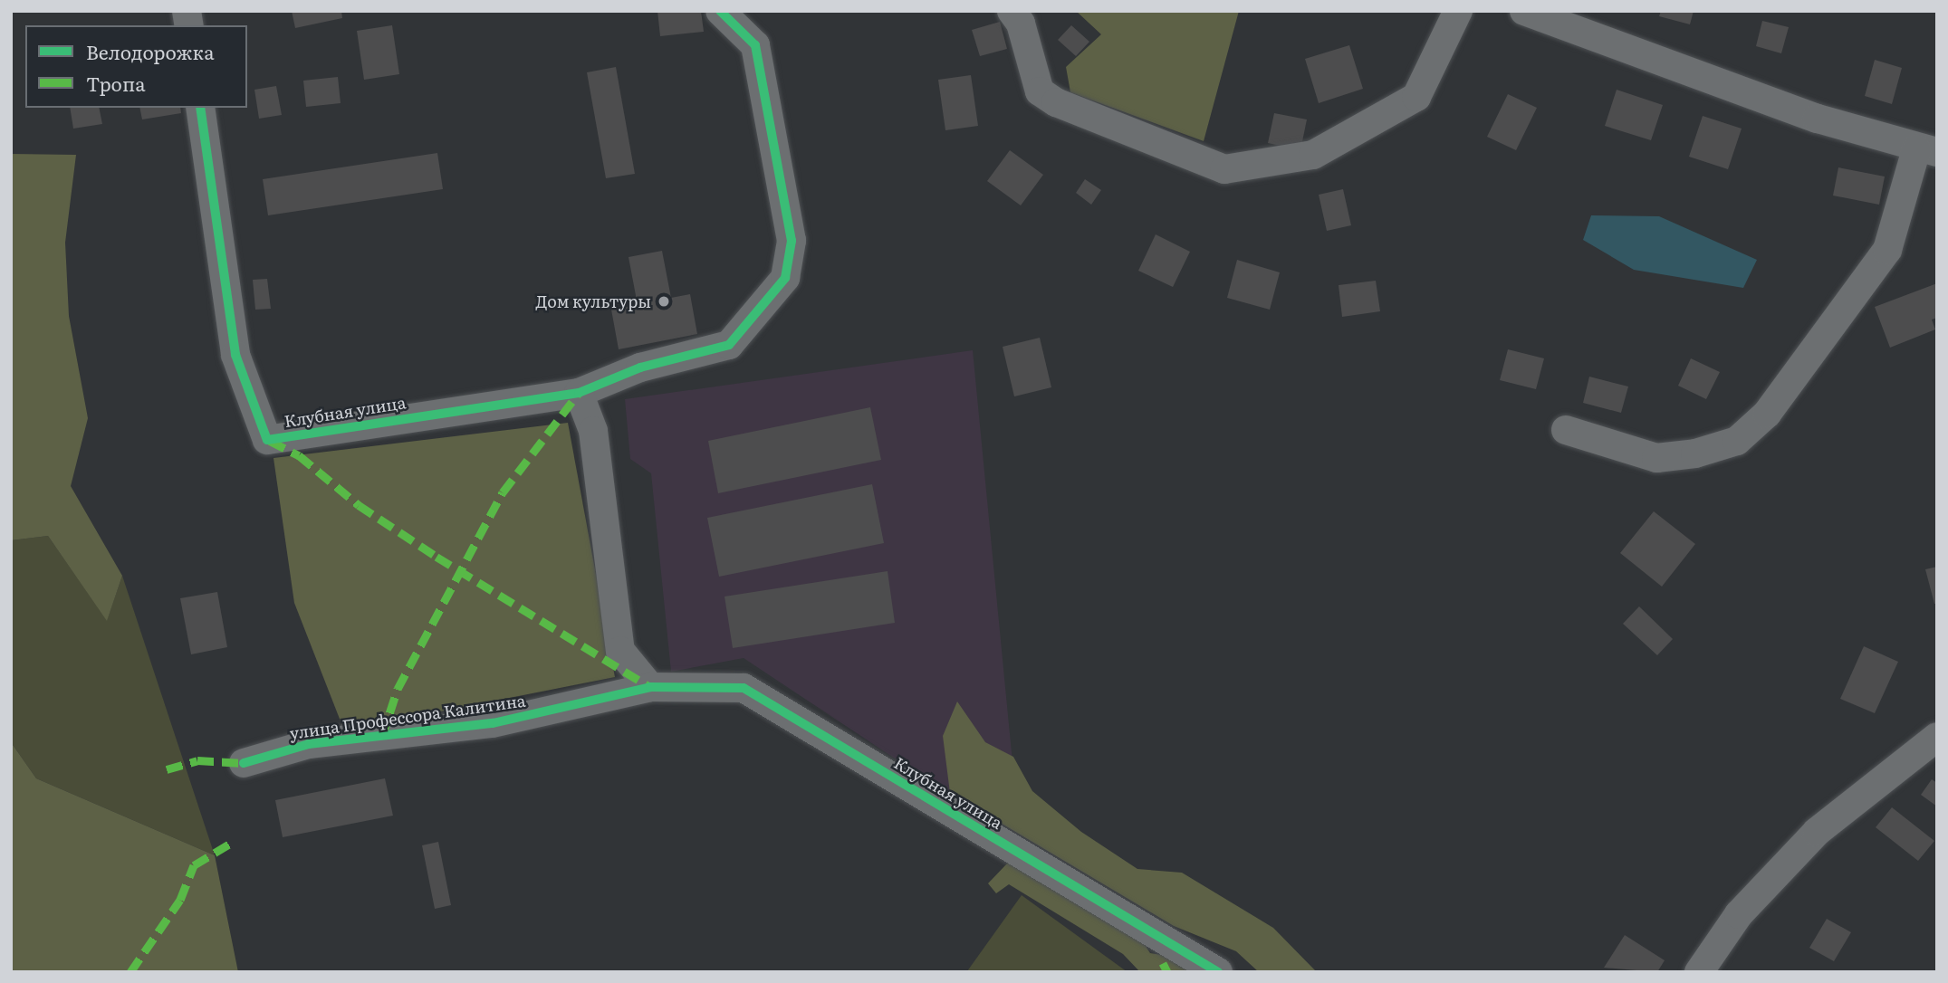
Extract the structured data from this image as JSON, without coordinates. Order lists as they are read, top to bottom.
{
  "streets": {
    "street": ["Клубная улица", "улица Профессора Калитина"]
  },
  "crossings": [
    ["Клубная улица", "улица Профессора Калитина"]
  ],
  "places": ["Дом культуры"],
  "legend": ["Велодорожка", "Тропа"]
}
